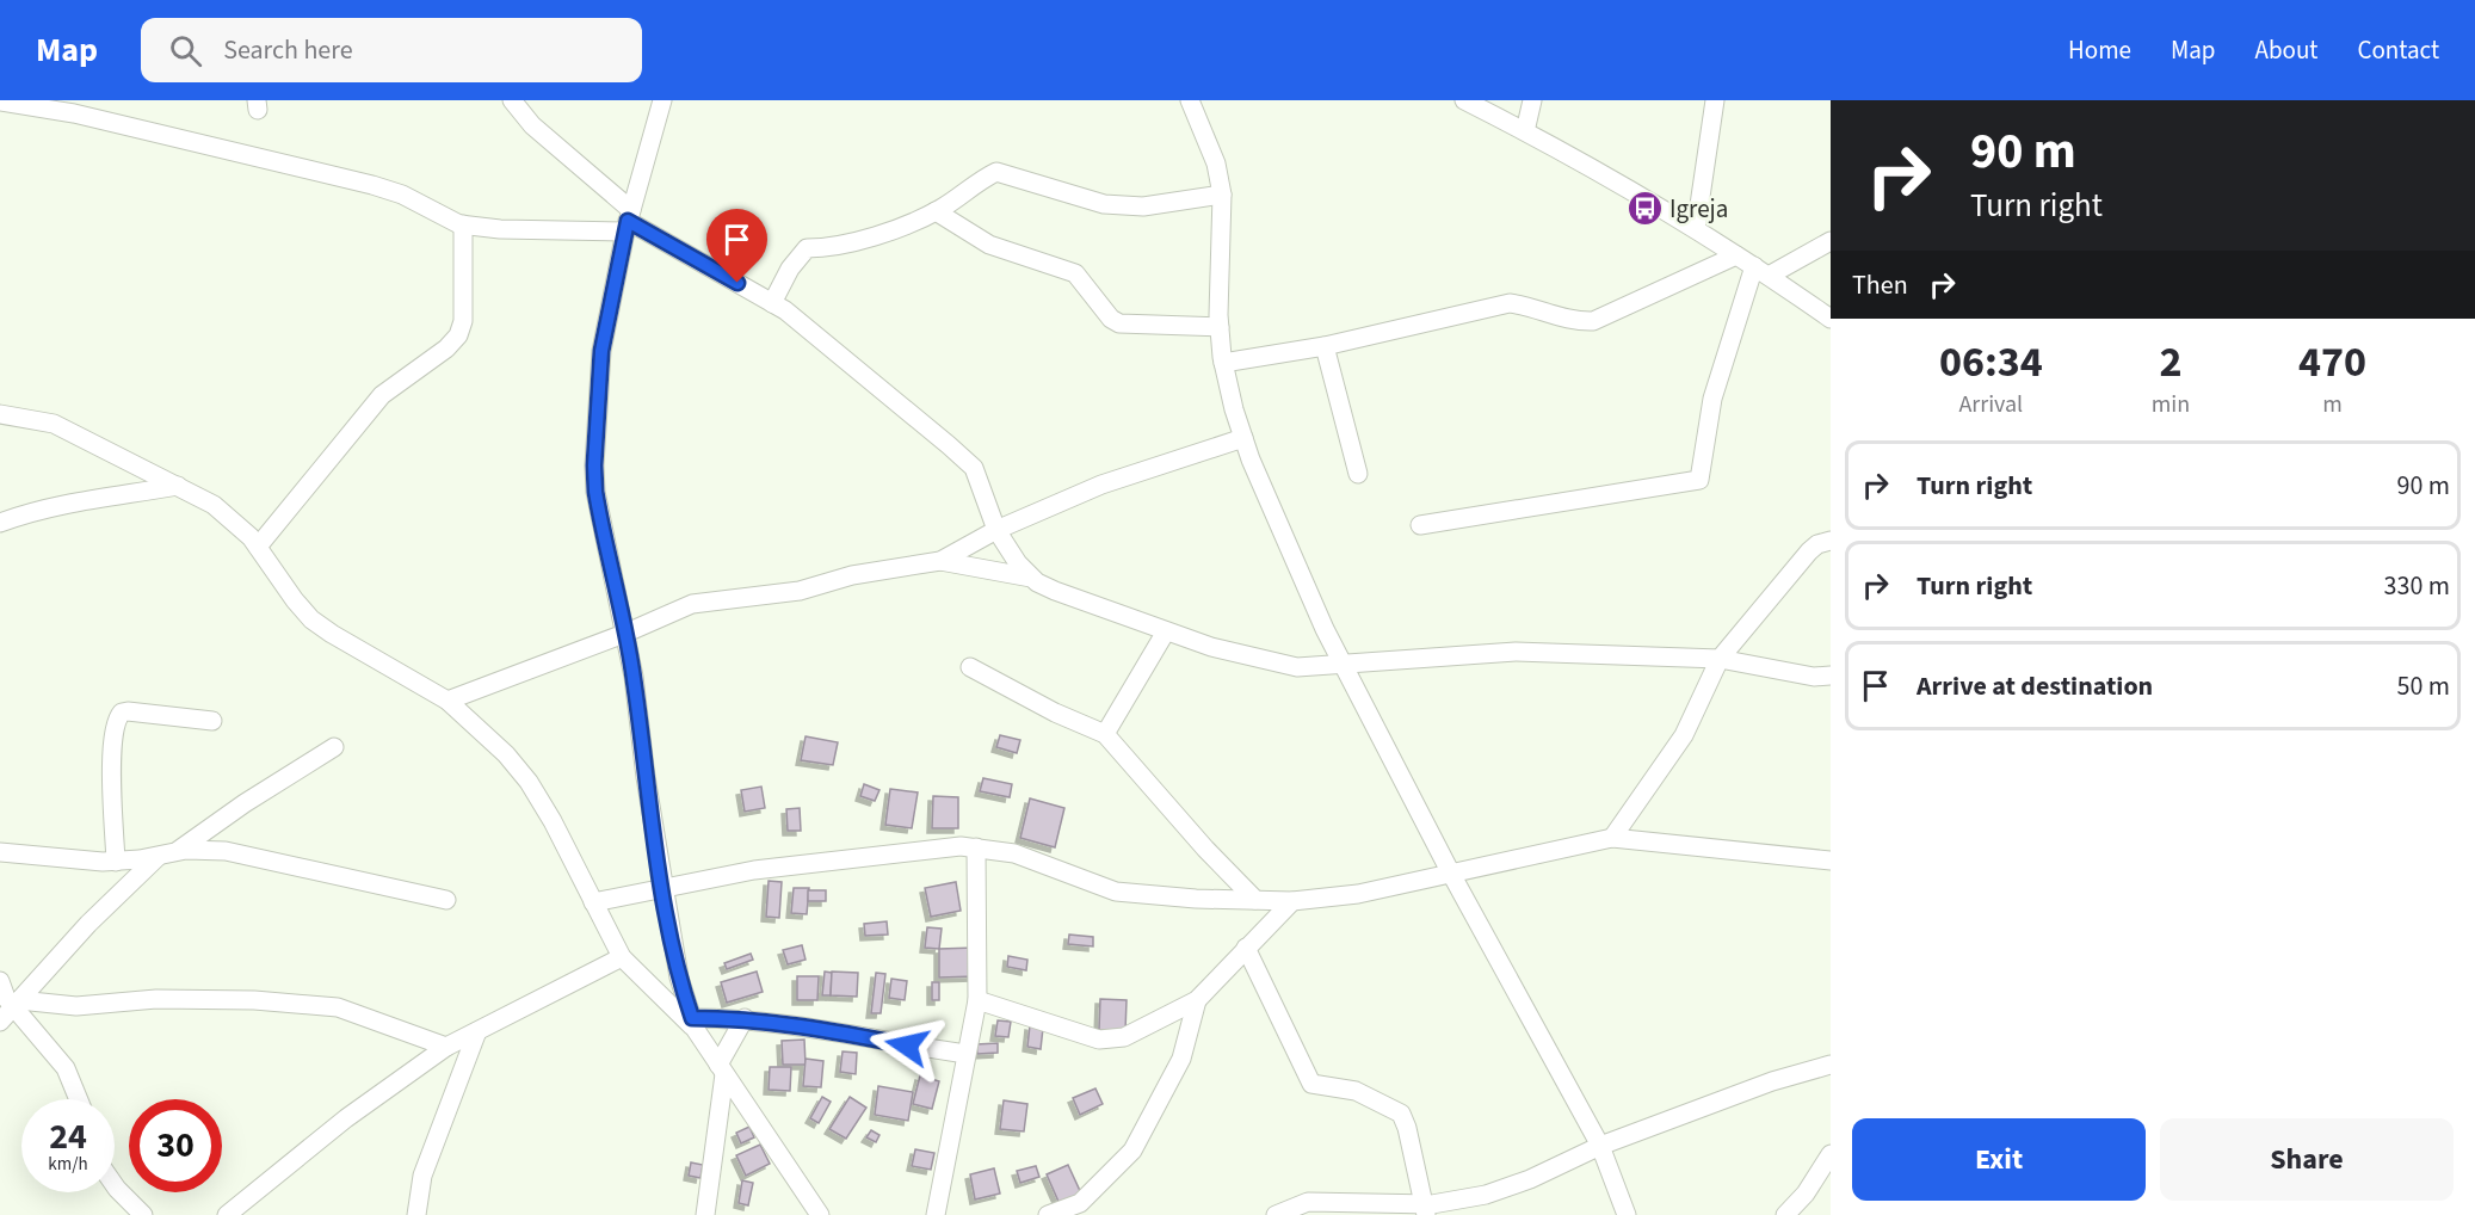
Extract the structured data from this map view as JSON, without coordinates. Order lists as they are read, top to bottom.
{
  "places": {
    "bus stop": ["Igreja"]
  },
  "page": {
    "header": "Map",
    "search": "Search here",
    "nav": [
      "Home",
      "Map",
      "About",
      "Contact"
    ],
    "turn": ["90 m", "Turn right"],
    "then": "Then",
    "eta": [
      "06:34",
      "Arrival",
      "2",
      "min",
      "470",
      "m"
    ],
    "list": [
      {
        "name": "Turn right",
        "value": "90 m"
      },
      {
        "name": "Turn right",
        "value": "330 m"
      },
      {
        "name": "Arrive at destination",
        "value": "50 m"
      }
    ],
    "speed": "24 km/h",
    "limit": "30",
    "buttons": ["Exit", "Share"]
  }
}
